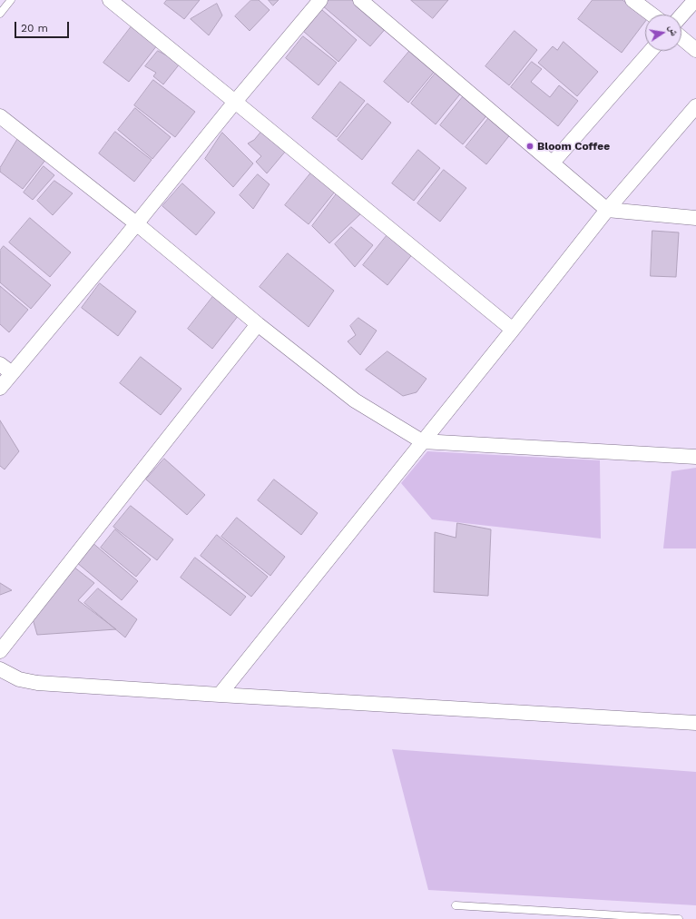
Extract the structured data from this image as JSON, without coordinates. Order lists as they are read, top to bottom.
{
  "places": ["Bloom Coffee"],
  "scale_bar": "20 m",
  "north": "right"
}
